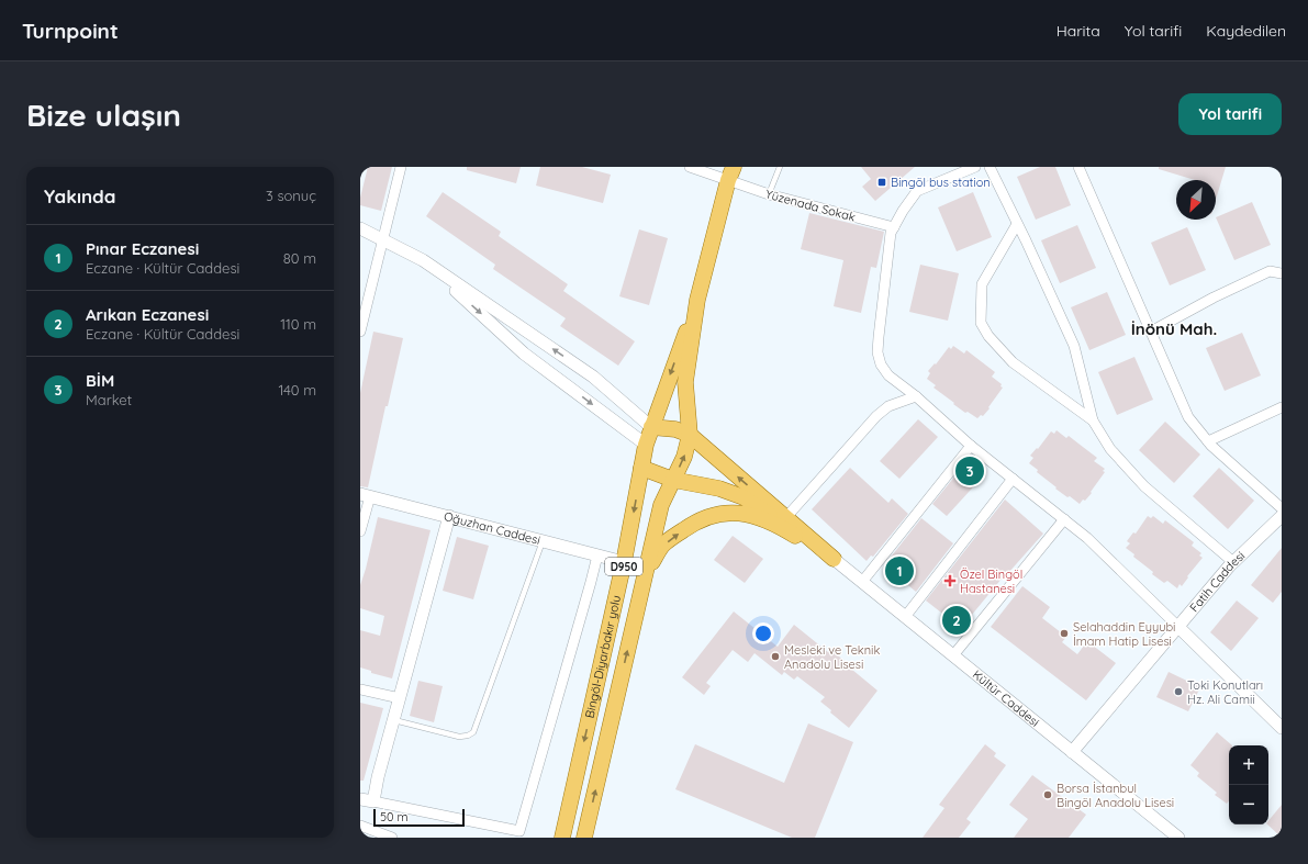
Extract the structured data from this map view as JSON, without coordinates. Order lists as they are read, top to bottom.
{
  "streets": {
    "main road": ["D950", "Bingöl-Diyarbakır yolu"],
    "street": [
      "Yüzenada Sokak",
      "Oğuzhan Caddesi",
      "Fatih Caddesi",
      "Kültür Caddesi"
    ]
  },
  "crossings": [
    ["Yüzenada Sokak", "Bingöl-Diyarbakır yolu"],
    ["Oğuzhan Caddesi", "Bingöl-Diyarbakır yolu"],
    ["Fatih Caddesi", "Kültür Caddesi"]
  ],
  "districts": ["İnönü Mah."],
  "places": {
    "transit": ["Bingöl bus station"],
    "health": ["Özel Bingöl Hastanesi"],
    "other": [
      "Selahaddin Eyyubi İmam Hatip Lisesi",
      "Mesleki ve Teknik Anadolu Lisesi",
      "Toki Konutları Hz. Ali Camii",
      "Borsa İstanbul Bingöl Anadolu Lisesi"
    ]
  },
  "scale_bar": "50 m",
  "north": "bottom left",
  "page": {
    "header": "Turnpoint",
    "nav": ["Harita", "Yol tarifi", "Kaydedilen"],
    "buttons": "Yol tarifi",
    "title": "Bize ulaşın",
    "heading": ["Yakında", "3 sonuç"],
    "list": [
      {
        "mark": "1",
        "name": "Pınar Eczanesi",
        "note": "Eczane · Kültür Caddesi",
        "value": "80 m"
      },
      {
        "mark": "2",
        "name": "Arıkan Eczanesi",
        "note": "Eczane · Kültür Caddesi",
        "value": "110 m"
      },
      {
        "mark": "3",
        "name": "BİM",
        "note": "Market",
        "value": "140 m"
      }
    ],
    "pins": ["3", "1", "2"],
    "map_buttons": ["+", "−"],
    "scale": "50 m"
  }
}
